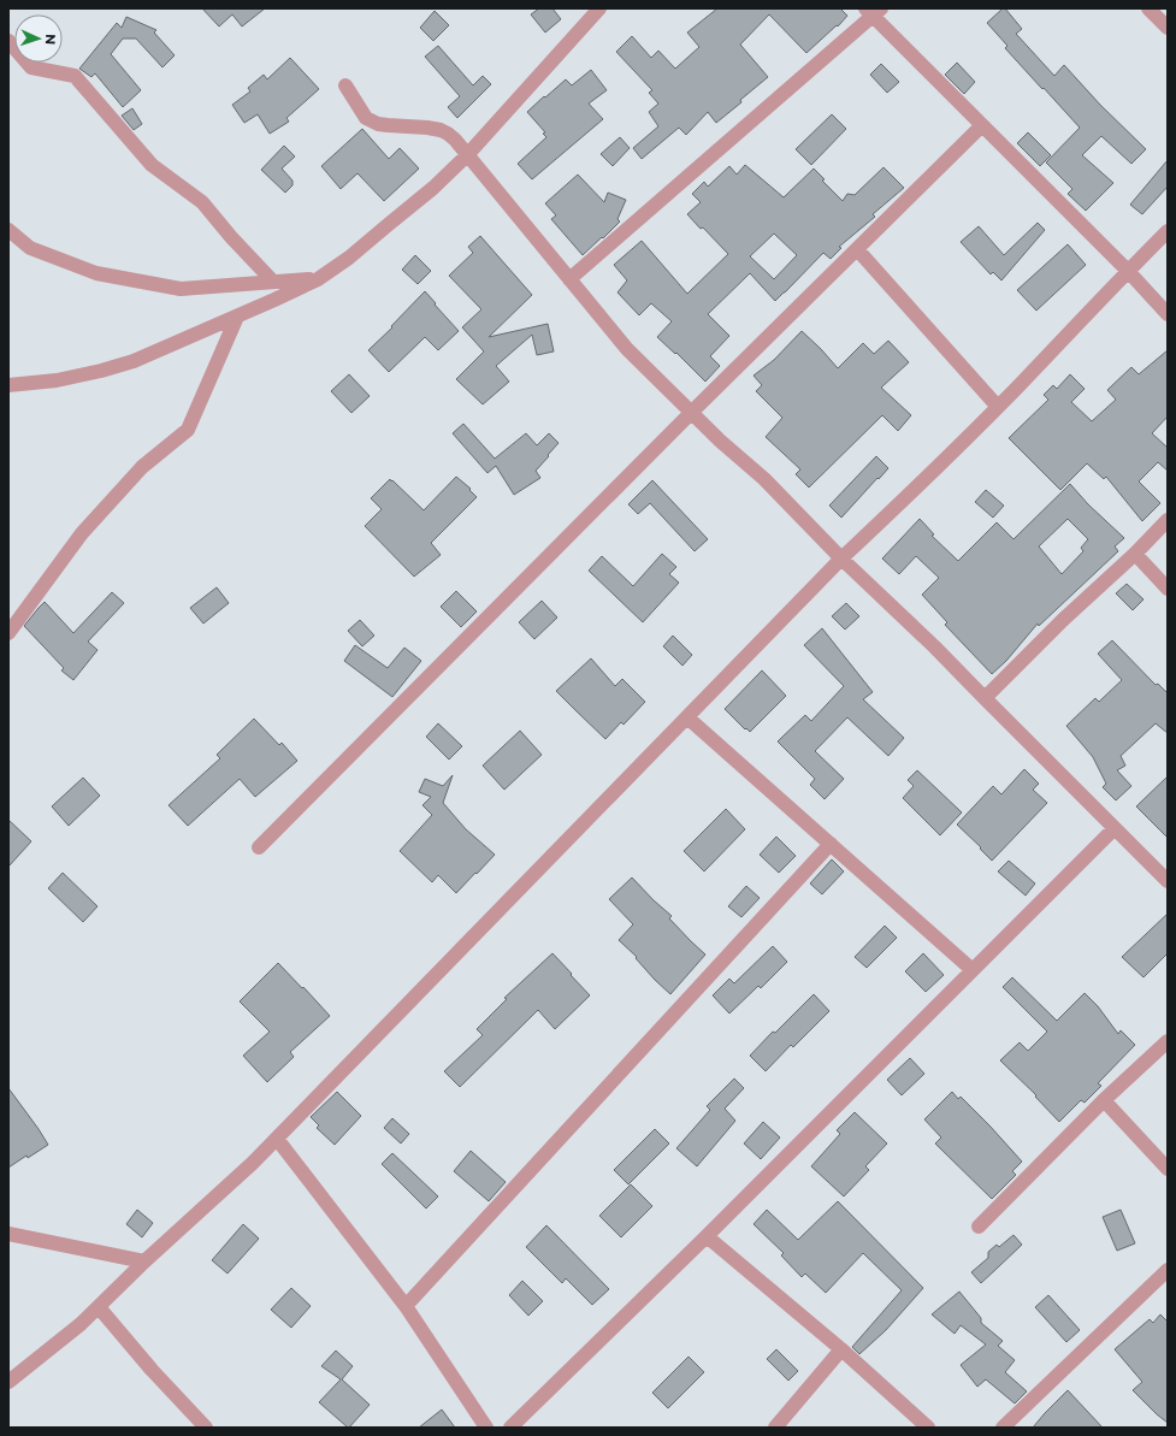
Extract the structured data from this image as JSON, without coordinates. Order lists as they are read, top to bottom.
{
  "north": "right"
}
